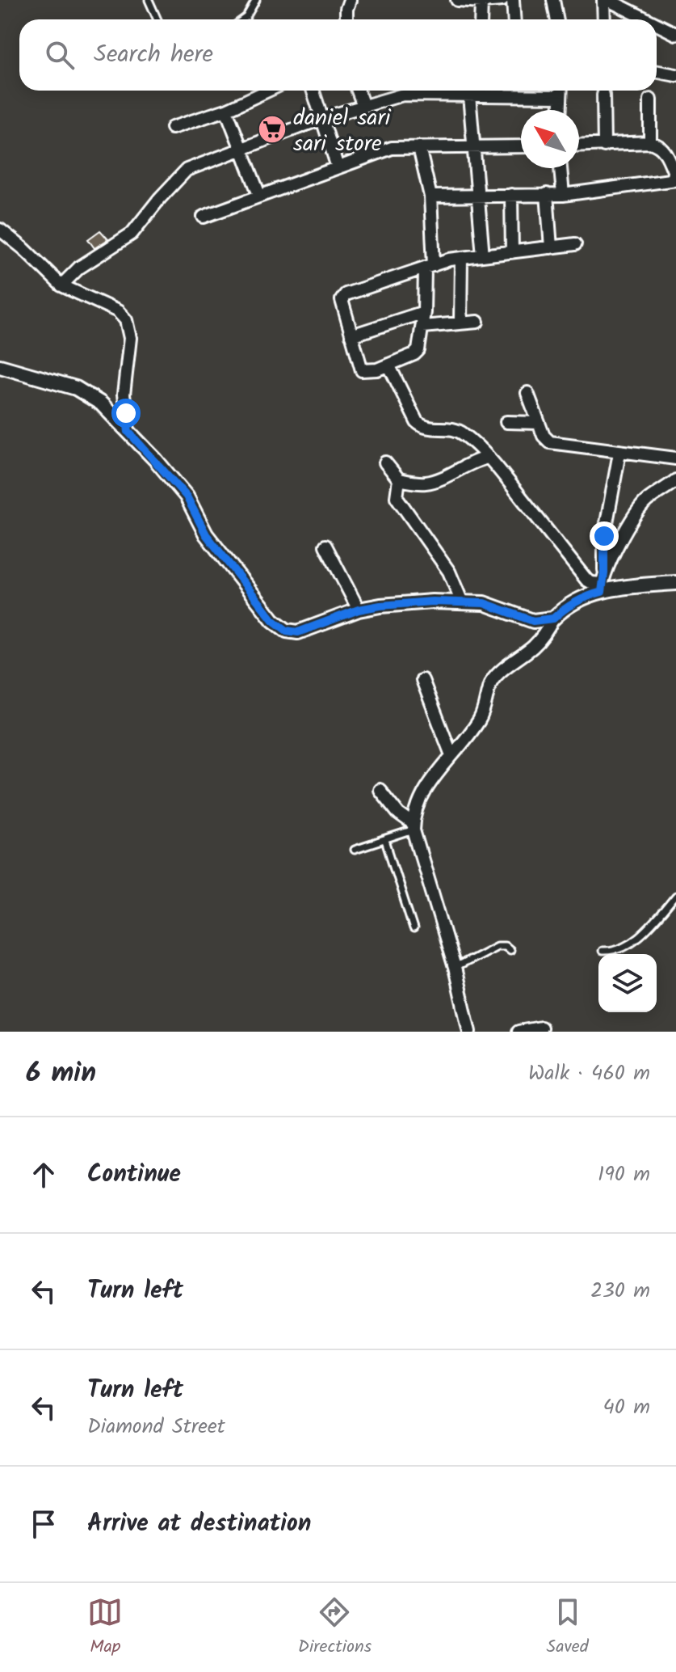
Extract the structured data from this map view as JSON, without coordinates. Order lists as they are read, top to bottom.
{
  "places": {
    "supermarket": ["daniel sari sari store"]
  },
  "north": "top left",
  "page": {
    "search": "Search here",
    "heading": ["6 min", "Walk · 460 m"],
    "list": [
      ["Continue", "190 m"],
      ["Turn left", "230 m"],
      ["Turn left", "Diamond Street", "40 m"],
      "Arrive at destination"
    ],
    "nav": ["Map", "Directions", "Saved"]
  }
}
